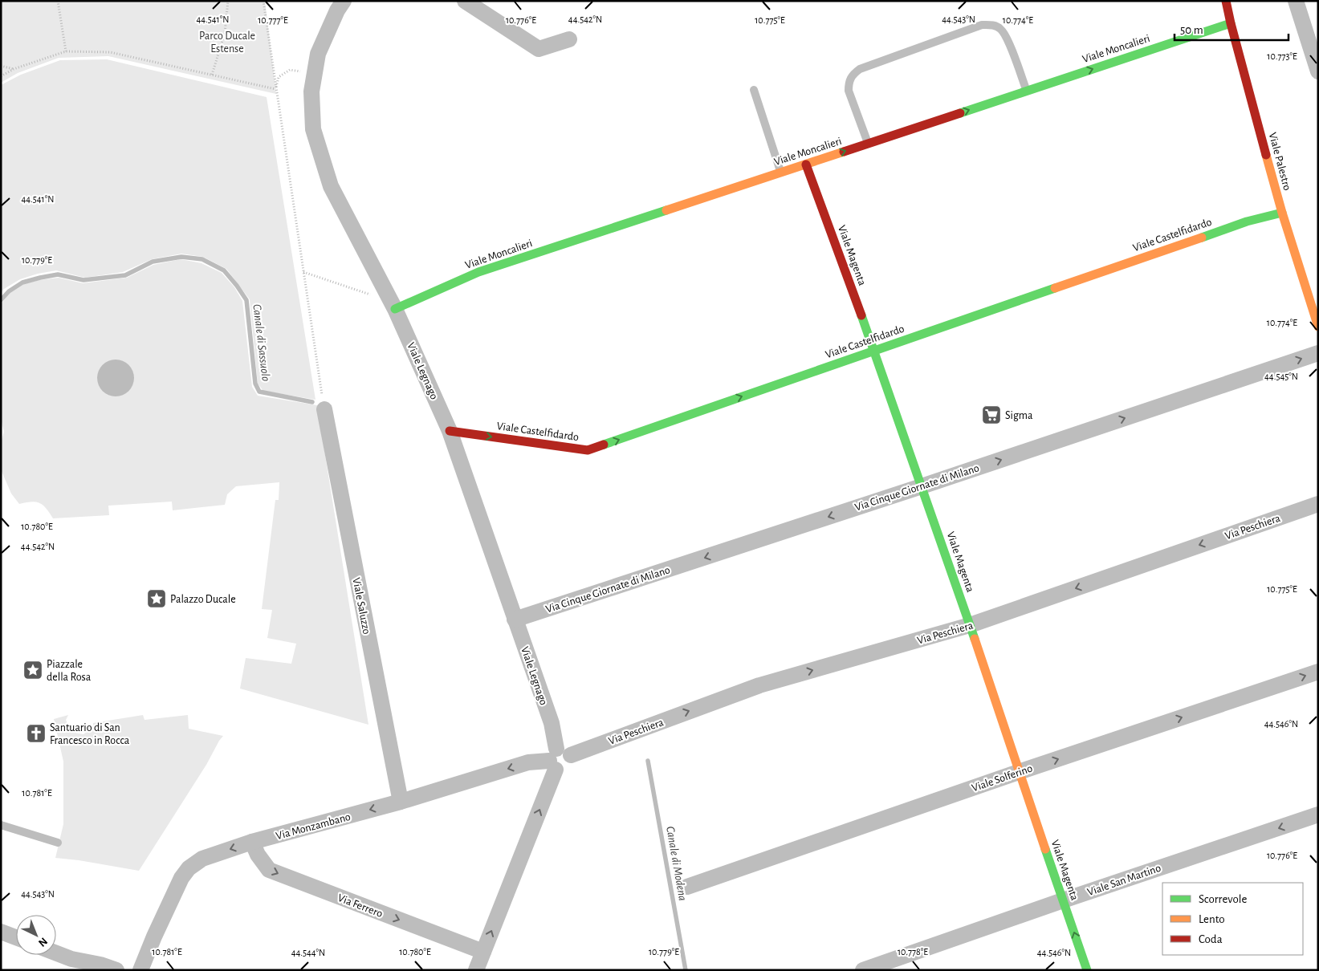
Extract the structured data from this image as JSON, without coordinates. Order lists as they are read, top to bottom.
{
  "streets": {
    "street": [
      "Viale Moncalieri",
      "Viale Palestro",
      "Viale Castelfidardo",
      "Viale Magenta",
      "Viale Legnago",
      "Via Cinque Giornate di Milano",
      "Via Peschiera",
      "Viale Saluzzo",
      "Viale Solferino",
      "Via Monzambano",
      "Viale San Martino",
      "Via Ferrero"
    ]
  },
  "crossings": [
    ["Viale Moncalieri", "Viale Palestro"],
    ["Viale Moncalieri", "Viale Magenta"],
    ["Viale Moncalieri", "Viale Legnago"],
    ["Viale Palestro", "Viale Castelfidardo"],
    ["Viale Castelfidardo", "Viale Magenta"],
    ["Viale Castelfidardo", "Viale Legnago"],
    ["Viale Magenta", "Via Cinque Giornate di Milano"],
    ["Viale Magenta", "Via Peschiera"],
    ["Viale Magenta", "Viale Solferino"],
    ["Viale Magenta", "Viale San Martino"],
    ["Viale Legnago", "Via Cinque Giornate di Milano"],
    ["Viale Legnago", "Via Peschiera"],
    ["Viale Legnago", "Via Monzambano"],
    ["Via Peschiera", "Via Monzambano"],
    ["Viale Saluzzo", "Via Monzambano"],
    ["Via Monzambano", "Via Ferrero"]
  ],
  "one_way": [
    "Viale Moncalieri",
    "Viale Castelfidardo",
    "Viale Solferino",
    "Via Monzambano",
    "Viale San Martino",
    "Via Ferrero"
  ],
  "water": ["Canale di Sassuolo", "Canale di Modena"],
  "parks": ["Parco Ducale Estense"],
  "places": {
    "supermarket": ["Sigma"],
    "place": ["Palazzo Ducale", "Piazzale della Rosa"],
    "church": ["Santuario di San Francesco in Rocca"]
  },
  "legend": ["Scorrevole", "Lento", "Coda"],
  "scale_bar": "50 m",
  "north": "bottom right",
  "coordinates": [
    "44.541°N",
    "44.542°N",
    "44.543°N",
    "10.777°E",
    "10.776°E",
    "10.775°E",
    "10.774°E",
    "10.773°E",
    "10.779°E",
    "44.545°N",
    "10.780°E",
    "44.546°N",
    "10.781°E",
    "10.778°E",
    "44.544°N"
  ]
}
